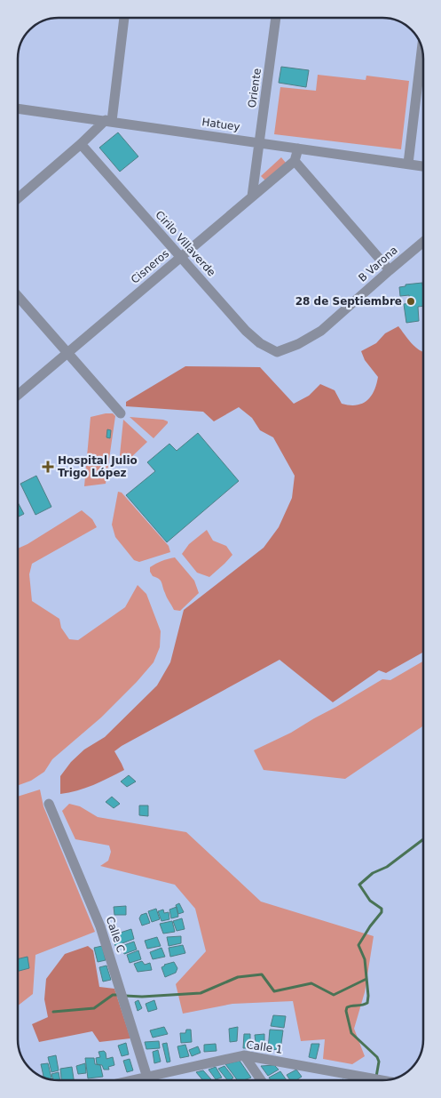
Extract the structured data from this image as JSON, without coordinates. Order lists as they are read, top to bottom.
{
  "streets": {
    "street": [
      "Oriente",
      "Hatuey",
      "Cirilo Villaverde",
      "B Varona",
      "Cisneros",
      "Calle C",
      "Calle 1"
    ]
  },
  "crossings": [
    ["Oriente", "Hatuey"],
    ["Oriente", "Cisneros"],
    ["Cirilo Villaverde", "B Varona"],
    ["Cirilo Villaverde", "Cisneros"],
    ["Calle C", "Calle 1"]
  ],
  "places": {
    "other": ["28 de Septiembre"],
    "health": ["Hospital Julio Trigo López"]
  }
}
